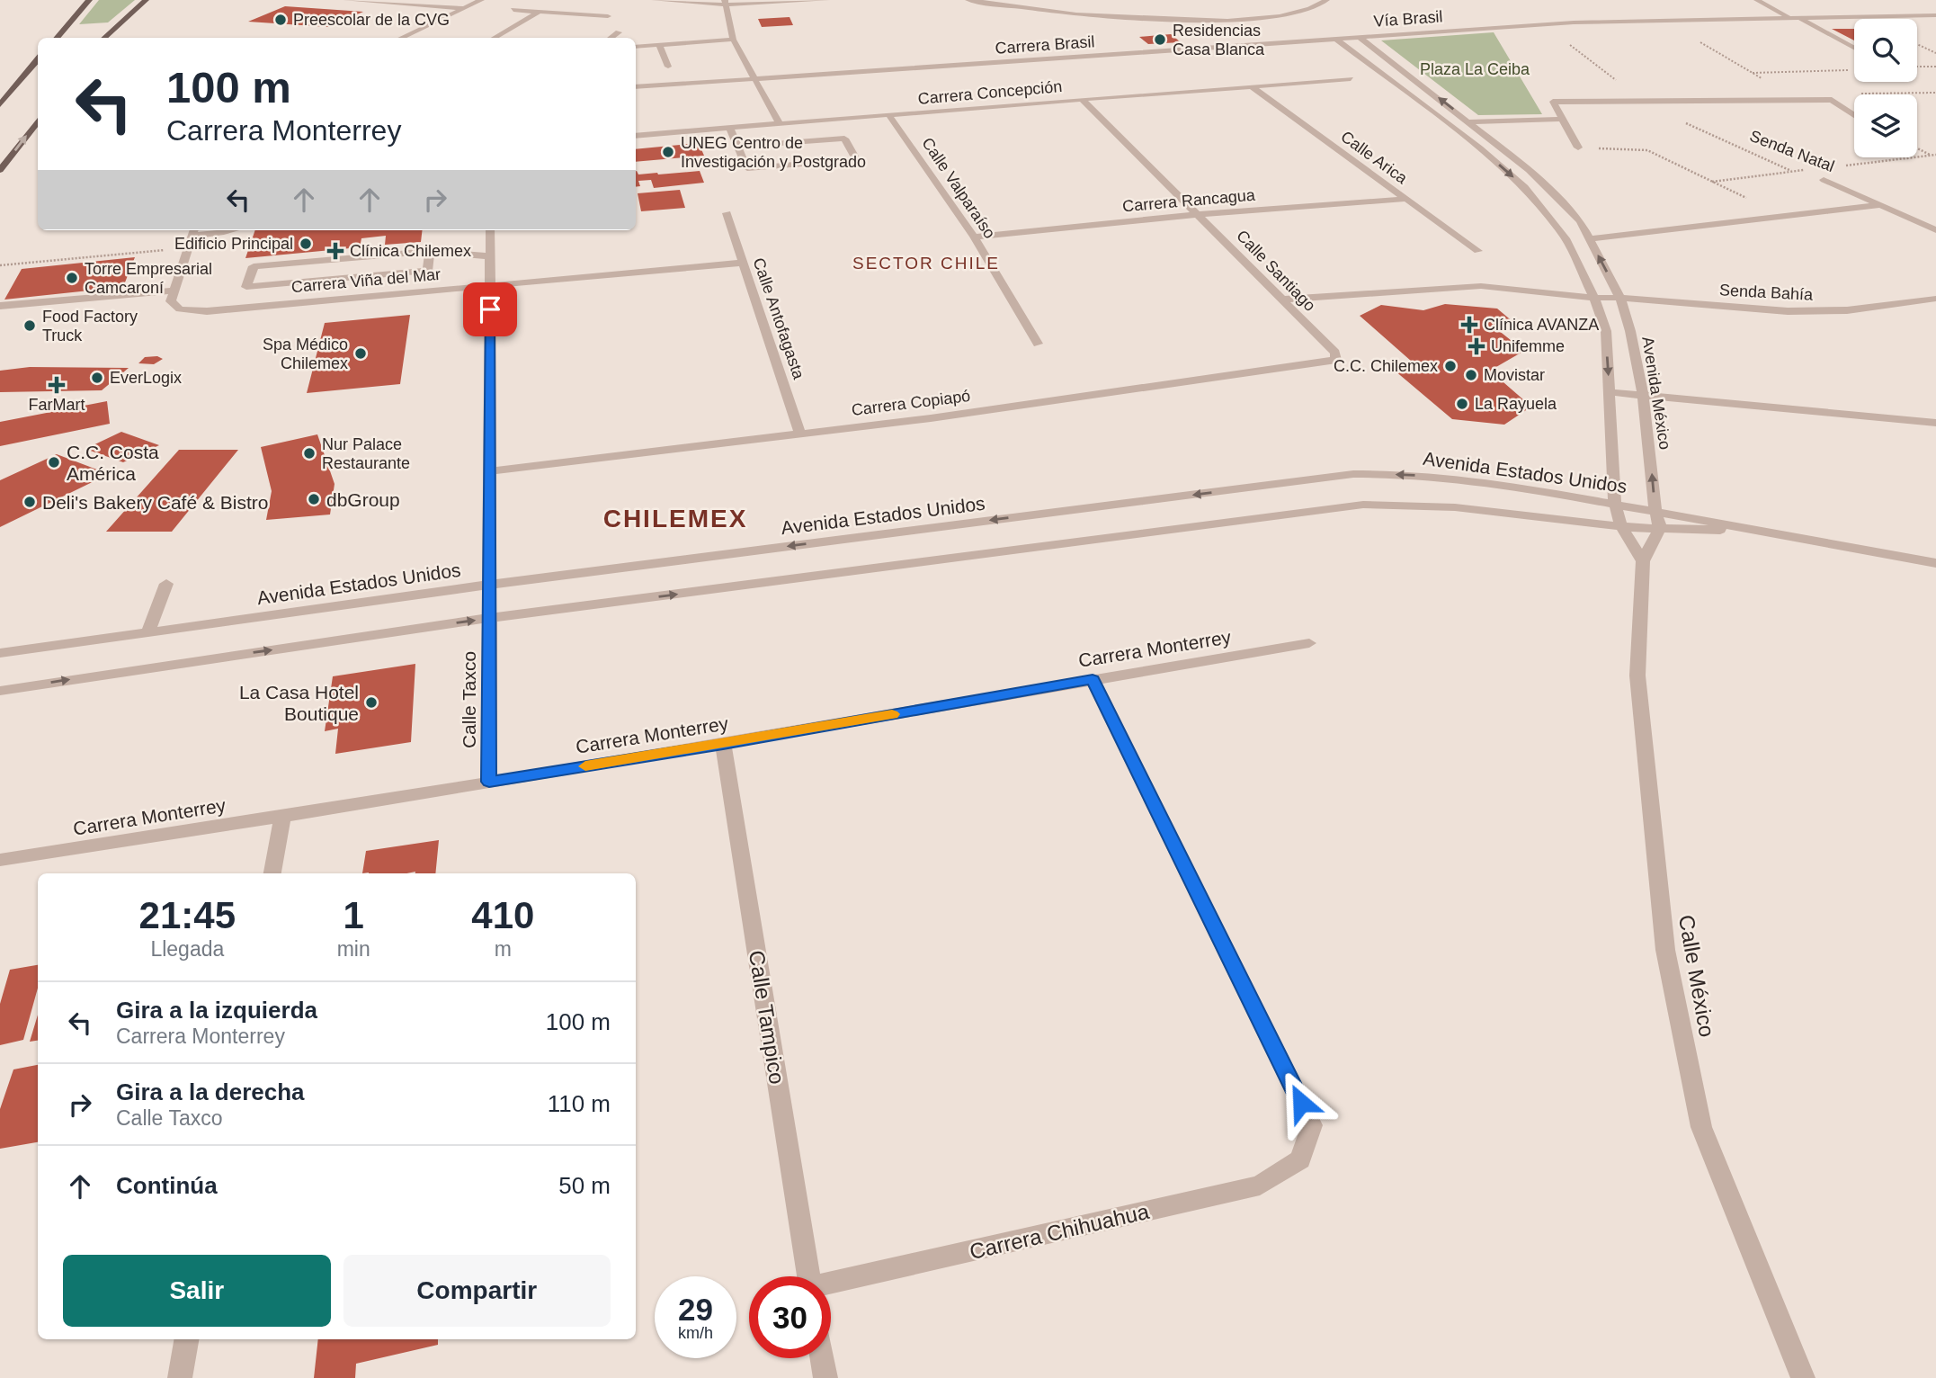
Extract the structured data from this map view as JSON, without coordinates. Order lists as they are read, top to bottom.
{
  "streets": {
    "street": [
      "Vía Brasil",
      "Carrera Brasil",
      "Carrera Concepción",
      "Senda Natal",
      "Calle Arica",
      "Calle Valparaíso",
      "Carrera Rancagua",
      "Calle Santiago",
      "Carrera Viña del Mar",
      "Senda Bahía",
      "Calle Antofagasta",
      "Avenida México",
      "Carrera Copiapó",
      "Avenida Estados Unidos",
      "Carrera Monterrey",
      "Calle Taxco",
      "Calle México",
      "Calle Tampico",
      "Carrera Chihuahua"
    ]
  },
  "crossings": [
    ["Vía Brasil", "Carrera Brasil"],
    ["Vía Brasil", "Avenida México"],
    ["Carrera Concepción", "Calle Arica"],
    ["Carrera Concepción", "Calle Valparaíso"],
    ["Carrera Concepción", "Calle Santiago"],
    ["Calle Arica", "Carrera Rancagua"],
    ["Calle Valparaíso", "Carrera Rancagua"],
    ["Carrera Rancagua", "Calle Santiago"],
    ["Calle Santiago", "Carrera Copiapó"],
    ["Carrera Viña del Mar", "Calle Antofagasta"],
    ["Carrera Viña del Mar", "Calle Taxco"],
    ["Senda Bahía", "Avenida México"],
    ["Calle Antofagasta", "Carrera Copiapó"],
    ["Avenida México", "Avenida Estados Unidos"],
    ["Carrera Copiapó", "Calle Taxco"],
    ["Avenida Estados Unidos", "Calle Taxco"],
    ["Carrera Monterrey", "Calle Taxco"],
    ["Carrera Monterrey", "Calle Tampico"],
    ["Carrera Monterrey", "Carrera Chihuahua"]
  ],
  "districts": ["SECTOR CHILE", "CHILEMEX"],
  "parks": ["Plaza La Ceiba"],
  "places": {
    "other": [
      "Preescolar de la CVG",
      "Residencias Casa Blanca",
      "UNEG Centro de Investigación y Postgrado",
      "Edificio Principal",
      "Torre Empresarial Camcaroní",
      "Food Factory Truck",
      "Spa Médico Chilemex",
      "C.C. Chilemex",
      "Movistar",
      "EverLogix",
      "La Rayuela",
      "Nur Palace Restaurante",
      "C.C. Costa América",
      "dbGroup",
      "Deli's Bakery Café & Bistro",
      "La Casa Hotel Boutique"
    ],
    "health": [
      "Clínica Chilemex",
      "Clínica AVANZA",
      "Unifemme",
      "FarMart"
    ]
  },
  "page": {
    "turn": ["100 m", "Carrera Monterrey"],
    "eta": [
      "21:45",
      "Llegada",
      "1",
      "min",
      "410",
      "m"
    ],
    "list": [
      {
        "name": "Gira a la izquierda",
        "note": "Carrera Monterrey",
        "value": "100 m"
      },
      {
        "name": "Gira a la derecha",
        "note": "Calle Taxco",
        "value": "110 m"
      },
      {
        "name": "Continúa",
        "value": "50 m"
      }
    ],
    "buttons": ["Salir", "Compartir"],
    "speed": "29 km/h",
    "limit": "30"
  }
}
